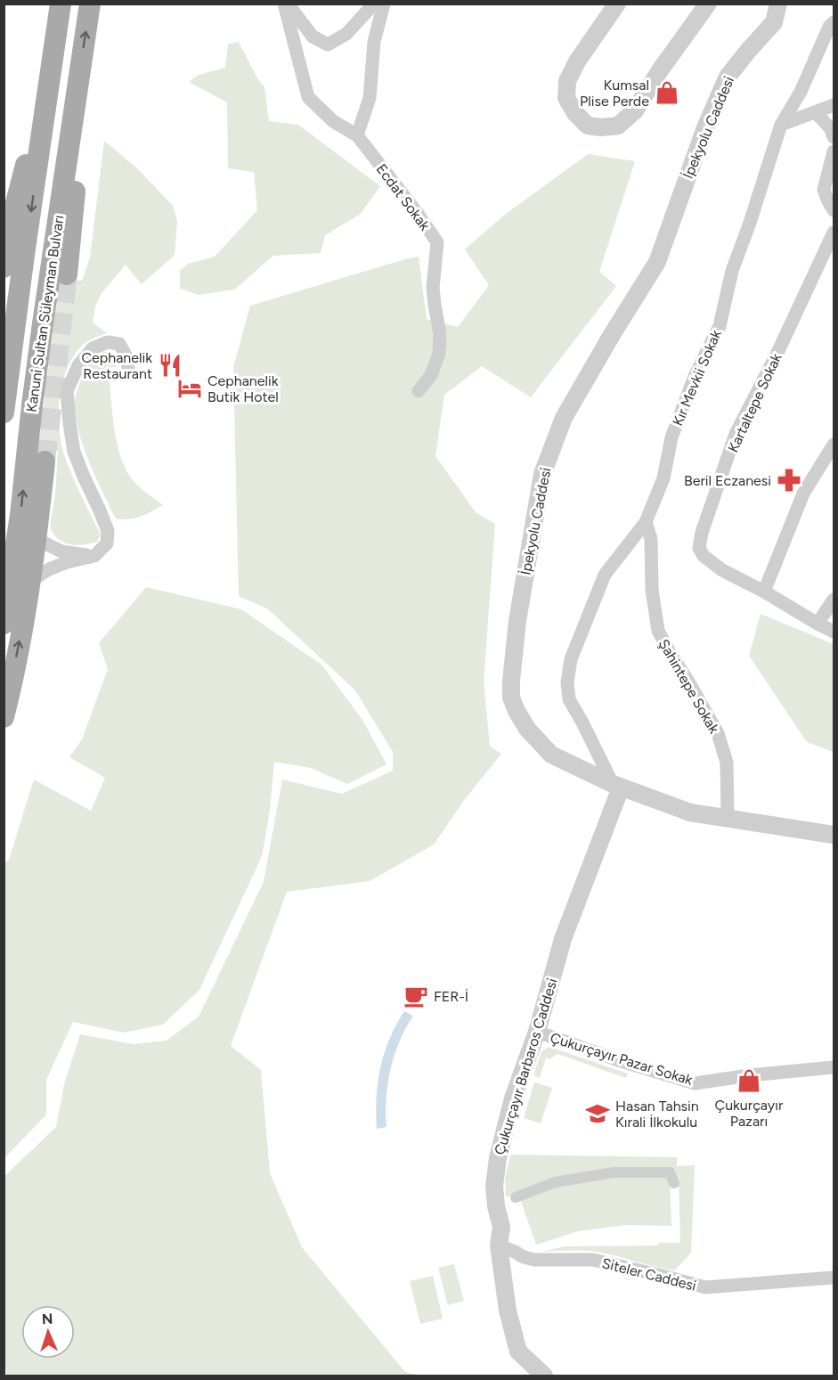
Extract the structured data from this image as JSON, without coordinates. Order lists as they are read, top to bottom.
{
  "streets": {
    "main road": ["Kanuni Sultan Süleyman Bulvarı"],
    "street": [
      "İpekyolu Caddesi",
      "Ecdat Sokak",
      "Kır Mevkii Sokak",
      "Kartaltepe Sokak",
      "Şahintepe Sokak",
      "Çukurçayır Pazar Sokak",
      "Çukurçayır Barbaros Caddesi",
      "Siteler Caddesi"
    ]
  },
  "crossings": [
    ["İpekyolu Caddesi", "Kır Mevkii Sokak"],
    ["İpekyolu Caddesi", "Şahintepe Sokak"],
    ["İpekyolu Caddesi", "Çukurçayır Barbaros Caddesi"],
    ["Kır Mevkii Sokak", "Şahintepe Sokak"],
    ["Kır Mevkii Sokak", "Çukurçayır Barbaros Caddesi"],
    ["Çukurçayır Pazar Sokak", "Çukurçayır Barbaros Caddesi"],
    ["Çukurçayır Barbaros Caddesi", "Siteler Caddesi"]
  ],
  "places": {
    "shop": ["Kumsal Plise Perde", "Çukurçayır Pazarı"],
    "restaurant": ["Cephanelik Restaurant"],
    "hotel": ["Cephanelik Butik Hotel"],
    "pharmacy": ["Beril Eczanesi"],
    "cafe": ["FER-İ"],
    "school or university": ["Hasan Tahsin Kırali İlkokulu"]
  },
  "north": "top"
}
